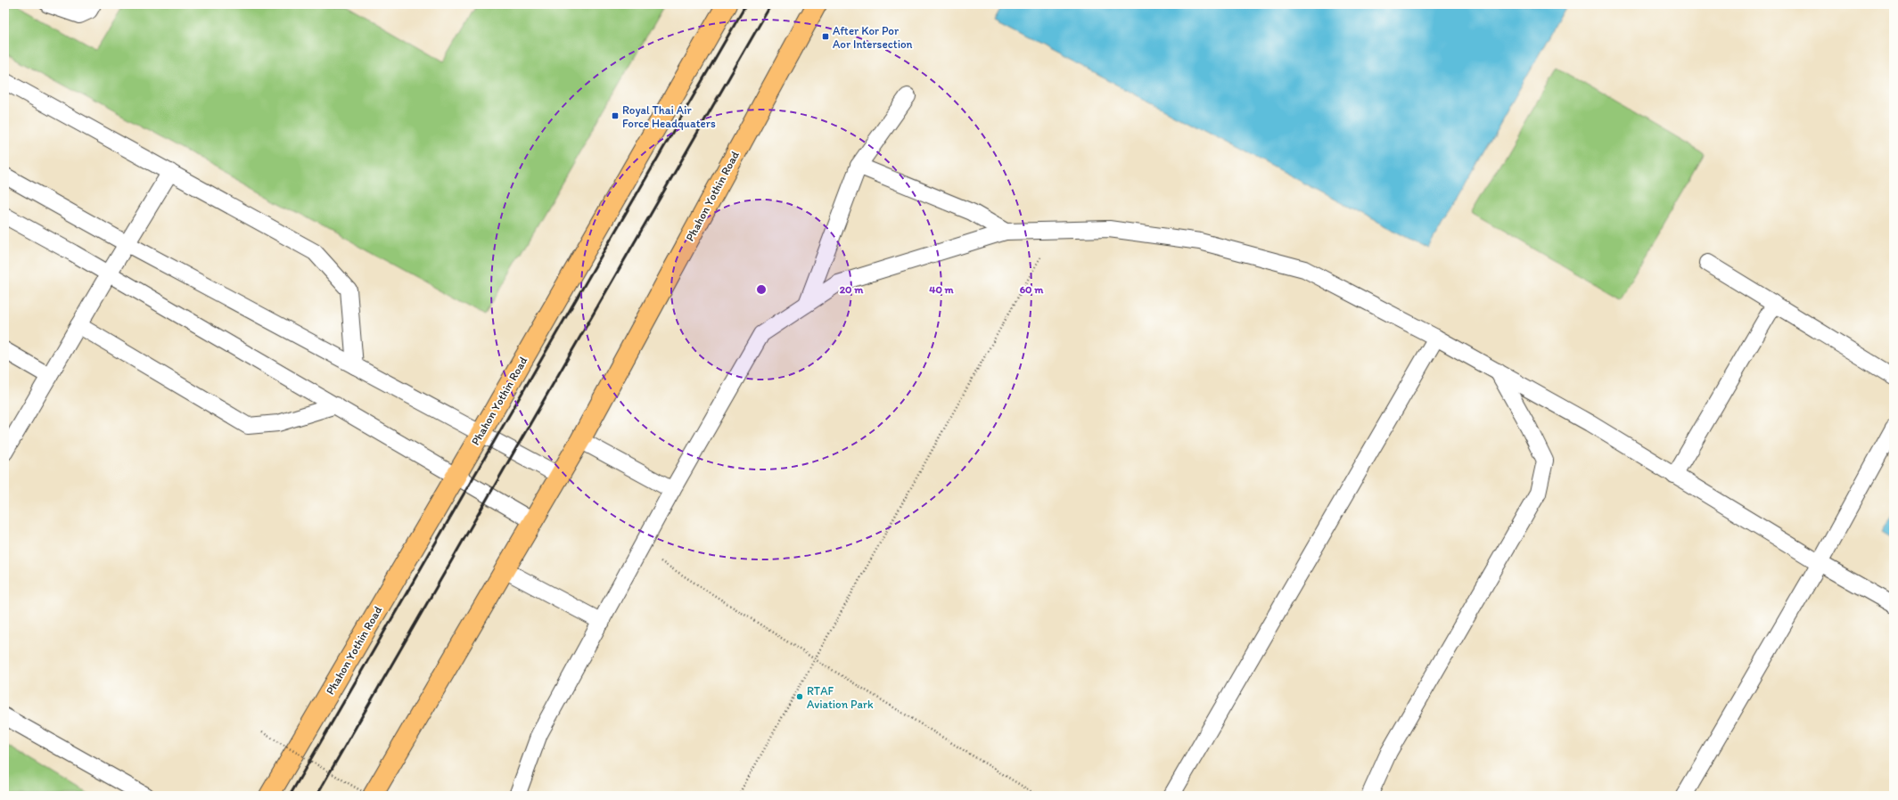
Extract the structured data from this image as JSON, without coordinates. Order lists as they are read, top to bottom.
{
  "streets": {
    "main road": ["Phahon Yothin Road"]
  },
  "places": {
    "transit": ["After Kor Por Aor Intersection", "Royal Thai Air Force Headquaters"],
    "other": ["RTAF Aviation Park"]
  },
  "rings": ["20 m", "40 m", "60 m"]
}
